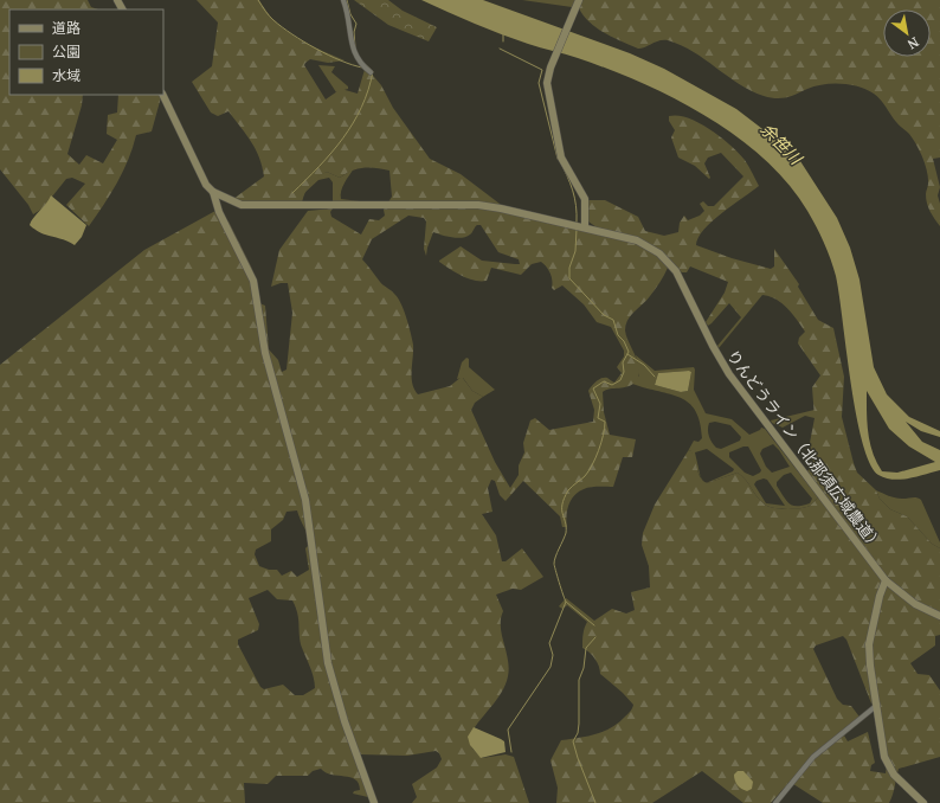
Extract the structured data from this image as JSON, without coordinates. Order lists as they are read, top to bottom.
{
  "streets": {
    "street": ["りんどうライン（北那須広域農道）"]
  },
  "water": ["余笹川"],
  "legend": ["道路", "公園", "水域"],
  "north": "bottom right"
}
